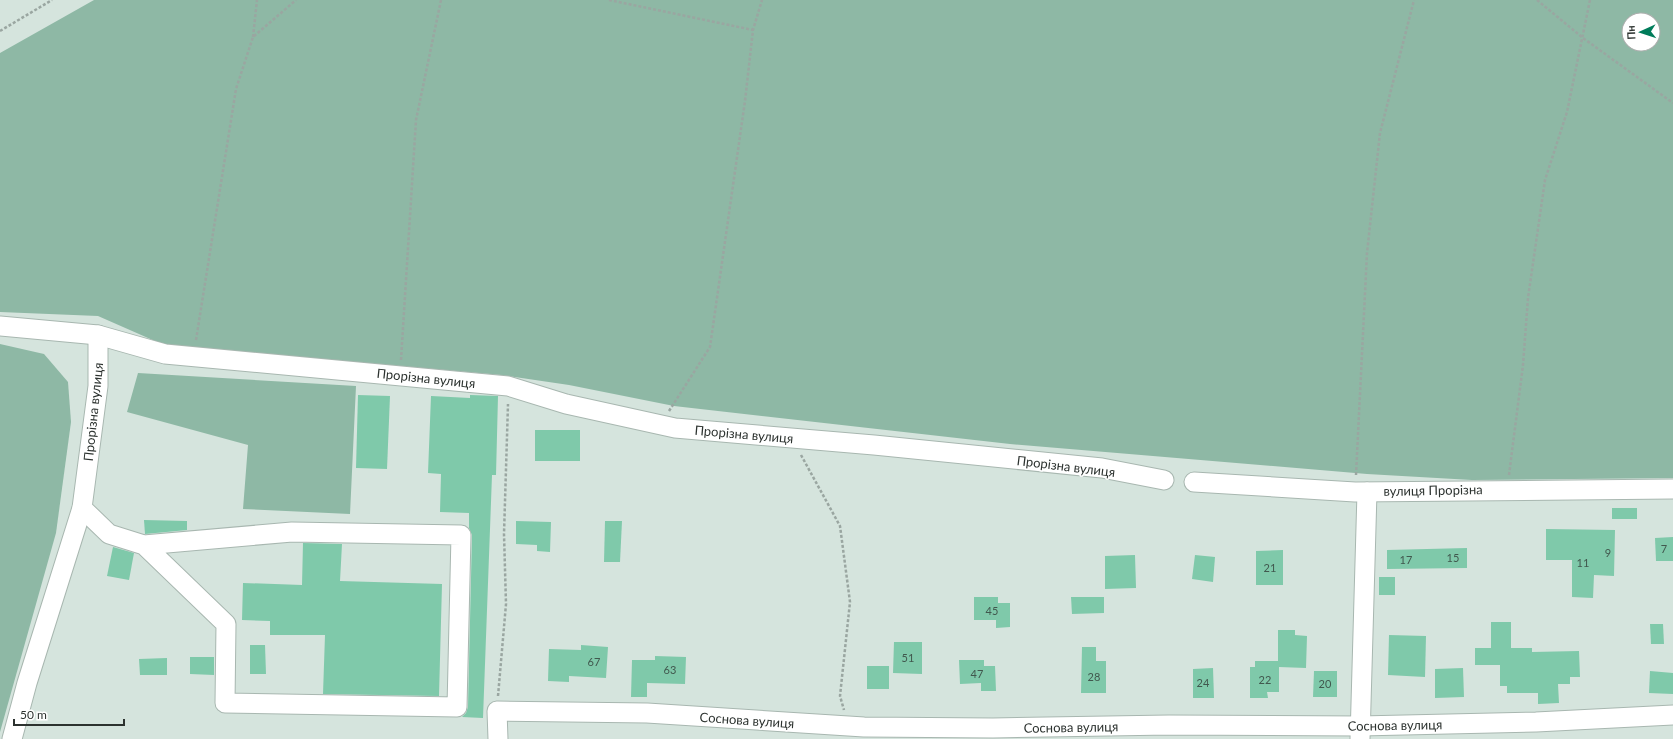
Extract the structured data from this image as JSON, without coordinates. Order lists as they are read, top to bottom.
{
  "streets": {
    "street": ["Прорізна вулиця", "вулиця Прорізна", "Соснова вулиця"]
  },
  "house_numbers": [
    "7",
    "9",
    "15",
    "17",
    "11",
    "21",
    "45",
    "51",
    "67",
    "63",
    "47",
    "28",
    "22",
    "24",
    "20"
  ],
  "scale_bar": "50 m",
  "north": "left"
}
